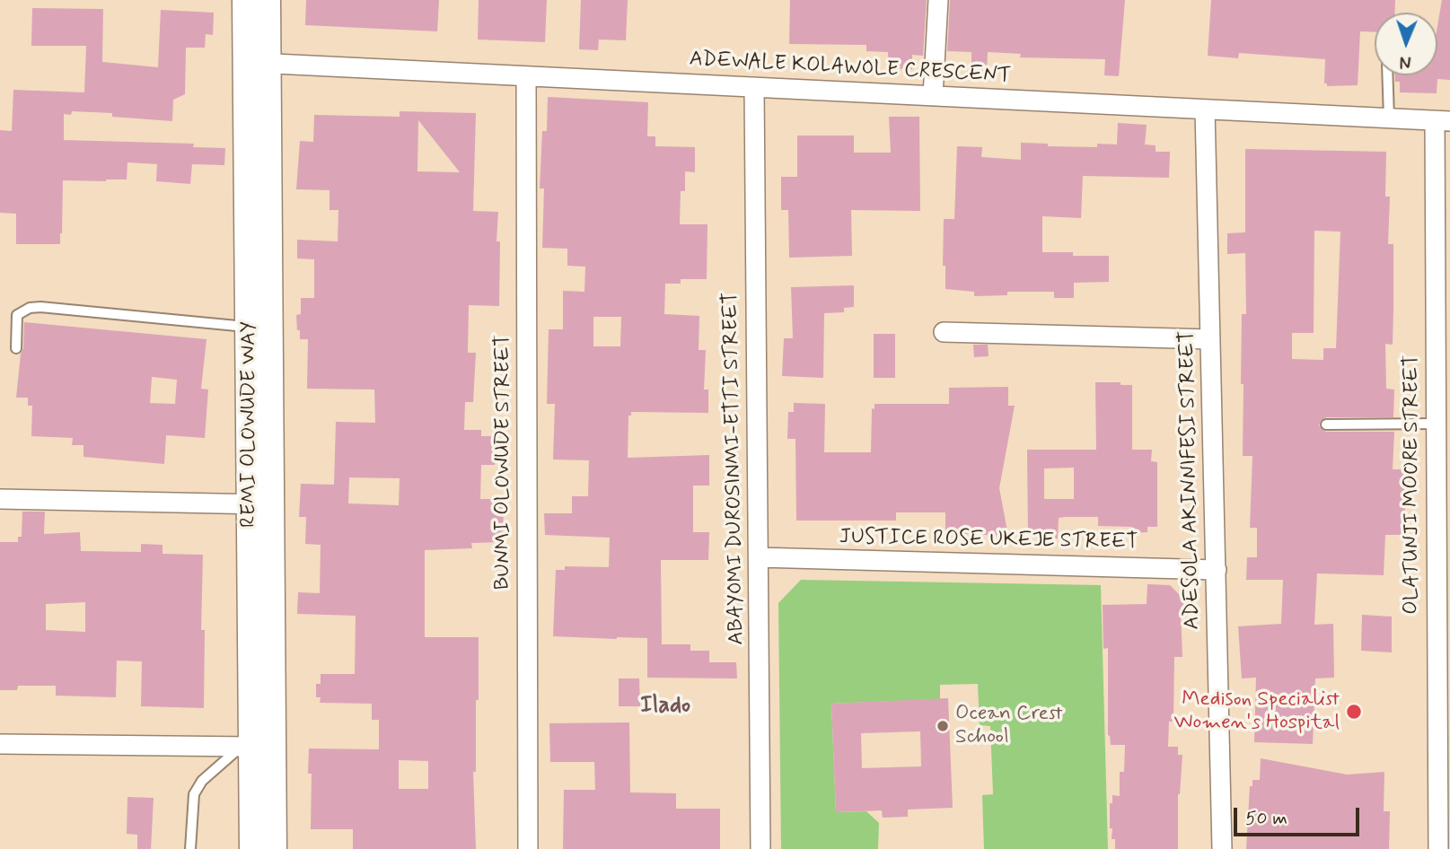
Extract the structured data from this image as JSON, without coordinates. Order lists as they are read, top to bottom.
{
  "streets": {
    "main road": ["REMI OLOWUDE WAY"],
    "street": [
      "ADEWALE KOLAWOLE CRESCENT",
      "BUNMI OLOWUDE STREET",
      "ABAYOMI DUROSINMI-ETTI STREET",
      "ADESOLA AKINNIFESI STREET",
      "OLATUNJI MOORE STREET",
      "JUSTICE ROSE UKEJE STREET"
    ]
  },
  "crossings": [
    ["ADEWALE KOLAWOLE CRESCENT", "REMI OLOWUDE WAY"],
    ["ADEWALE KOLAWOLE CRESCENT", "BUNMI OLOWUDE STREET"],
    ["ADEWALE KOLAWOLE CRESCENT", "ABAYOMI DUROSINMI-ETTI STREET"],
    ["ADEWALE KOLAWOLE CRESCENT", "ADESOLA AKINNIFESI STREET"],
    ["ADEWALE KOLAWOLE CRESCENT", "OLATUNJI MOORE STREET"],
    ["ABAYOMI DUROSINMI-ETTI STREET", "JUSTICE ROSE UKEJE STREET"],
    ["ADESOLA AKINNIFESI STREET", "JUSTICE ROSE UKEJE STREET"]
  ],
  "districts": ["Ilado"],
  "places": ["Medison Specialist Women's Hospital", "Ocean Crest School"],
  "scale_bar": "50 m",
  "north": "bottom"
}
